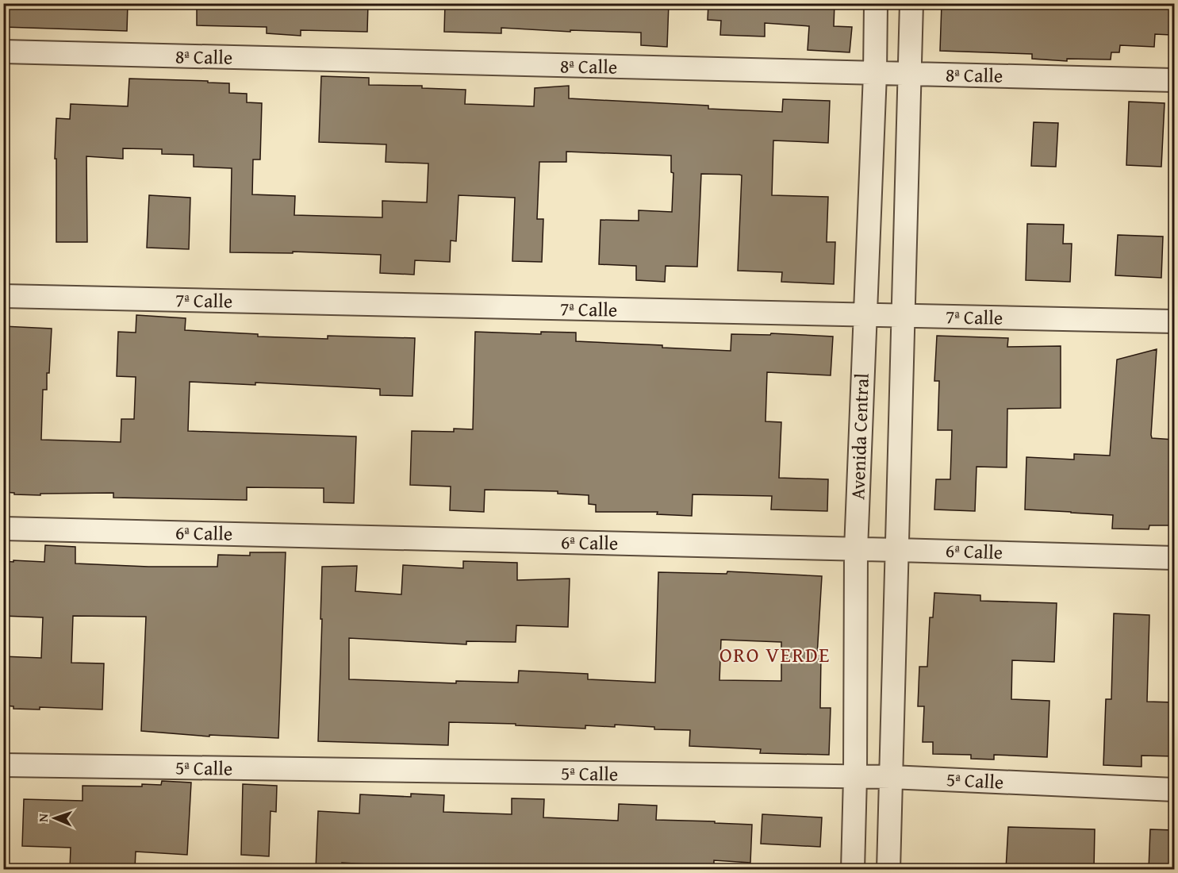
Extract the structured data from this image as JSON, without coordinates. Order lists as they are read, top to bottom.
{
  "streets": {
    "street": [
      "8ª Calle",
      "7ª Calle",
      "Avenida Central",
      "6ª Calle",
      "5ª Calle"
    ]
  },
  "crossings": [
    ["8ª Calle", "Avenida Central"],
    ["7ª Calle", "Avenida Central"],
    ["Avenida Central", "6ª Calle"],
    ["Avenida Central", "5ª Calle"]
  ],
  "districts": ["ORO VERDE"],
  "north": "left"
}
